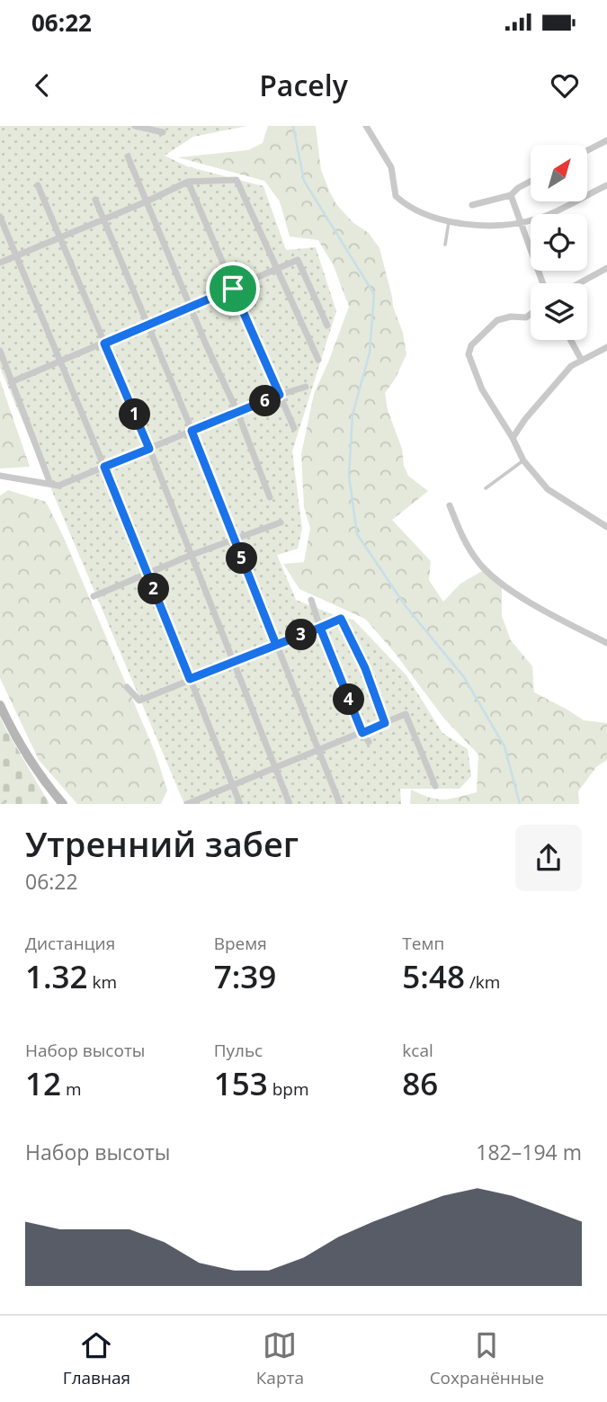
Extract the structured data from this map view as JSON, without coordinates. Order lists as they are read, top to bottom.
{
  "north": "top right",
  "page": {
    "status": "06:22",
    "header": "Pacely",
    "pins": [
      "6",
      "1",
      "5",
      "2",
      "3",
      "4"
    ],
    "heading": ["Утренний забег", "06:22"],
    "stats": [
      ["Дистанция", "1.32 km"],
      ["Время", "7:39"],
      ["Темп", "5:48 /km"],
      ["Набор высоты", "12 m"],
      ["Пульс", "153 bpm"],
      ["kcal", "86"]
    ],
    "chart": ["Набор высоты", "182–194 m"],
    "tabs": ["Главная", "Карта", "Сохранённые"]
  }
}
